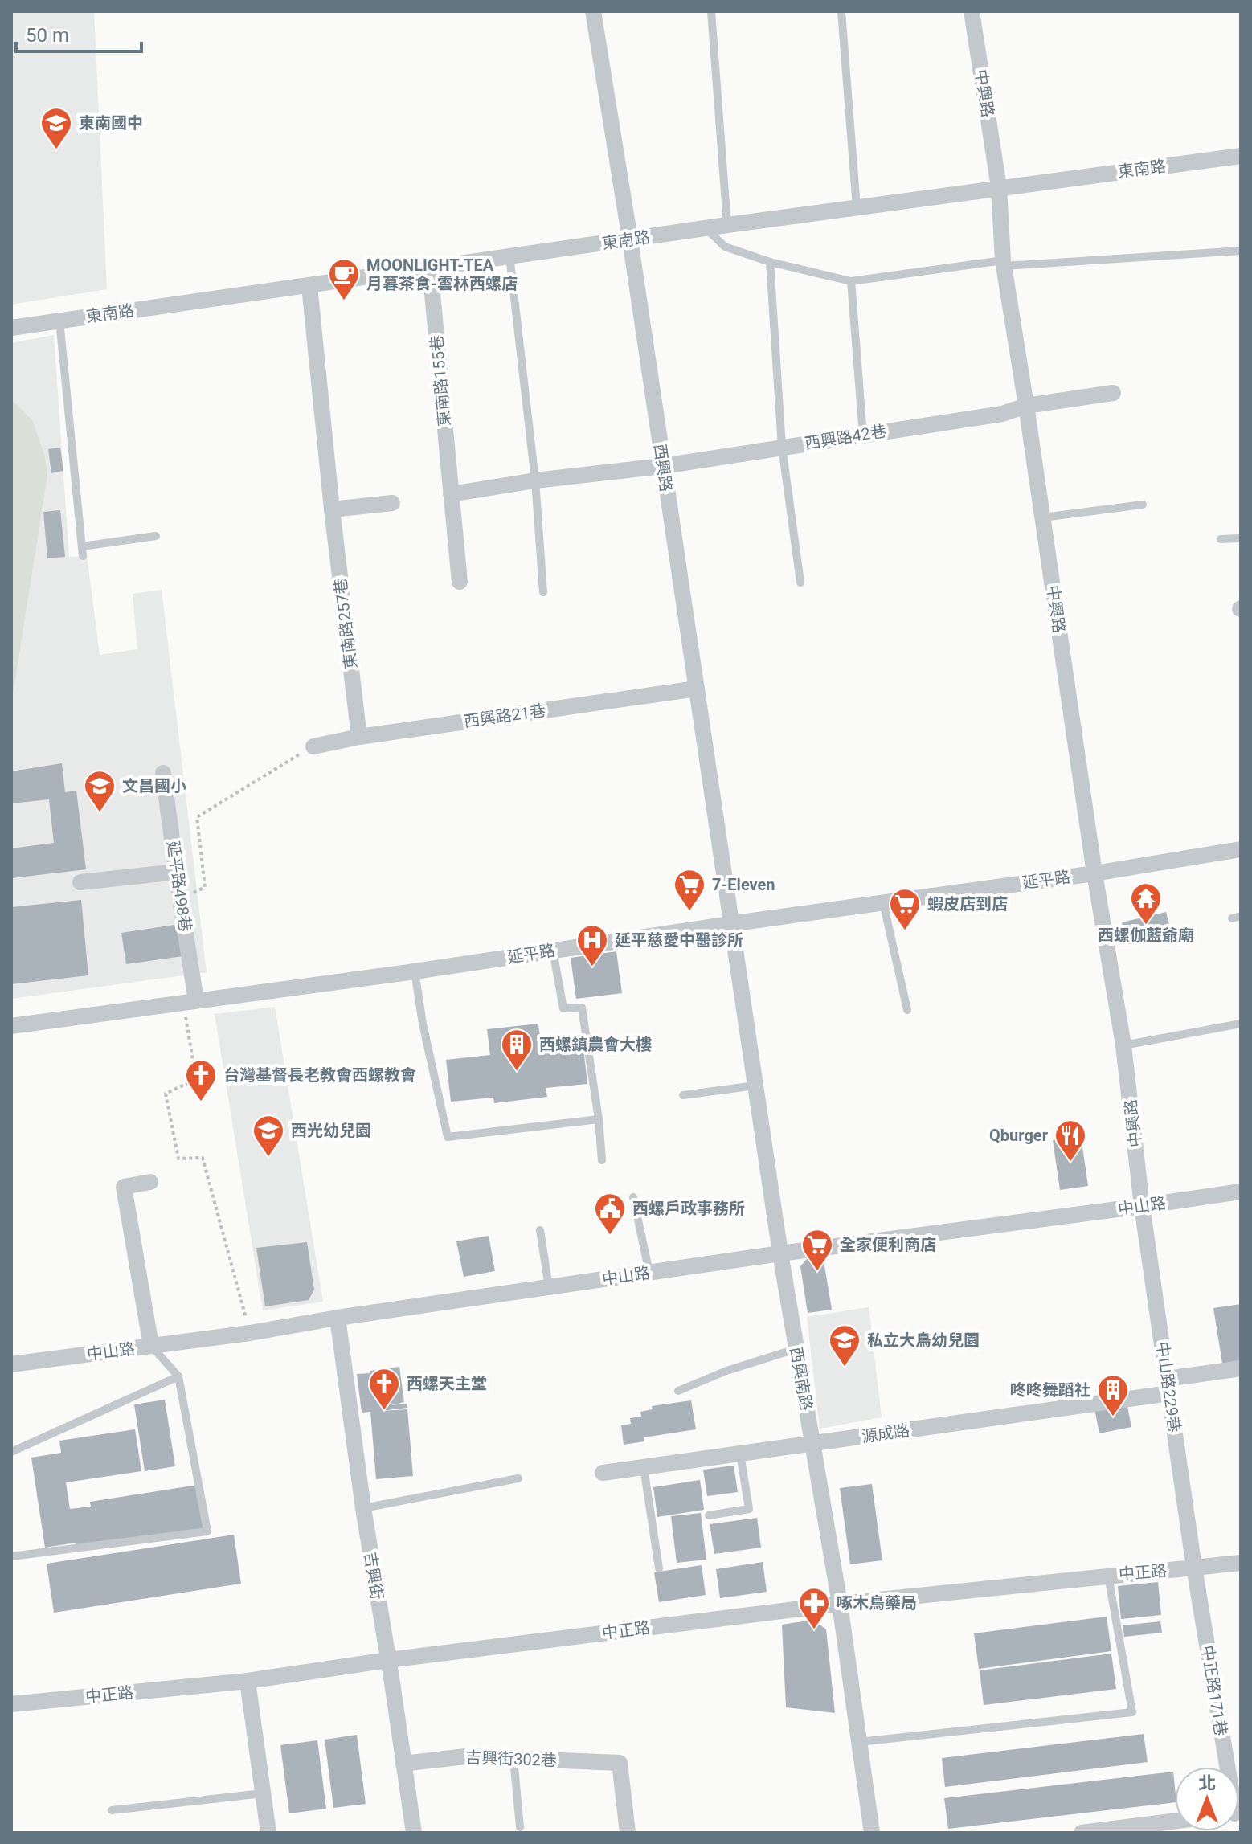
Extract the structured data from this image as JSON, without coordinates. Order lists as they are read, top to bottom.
{
  "streets": {
    "street": [
      "中興路",
      "東南路",
      "東南路155巷",
      "西興路42巷",
      "西興路",
      "東南路257巷",
      "西興路21巷",
      "延平路",
      "延平路498巷",
      "中山路",
      "西興南路",
      "中山路229巷",
      "源成路",
      "中正路",
      "吉興街",
      "中正路171巷",
      "吉興街302巷"
    ]
  },
  "crossings": [
    ["中興路", "東南路"],
    ["中興路", "西興路42巷"],
    ["中興路", "延平路"],
    ["中興路", "中山路"],
    ["中興路", "中山路229巷"],
    ["東南路", "東南路155巷"],
    ["東南路", "西興路"],
    ["東南路", "東南路257巷"],
    ["東南路155巷", "西興路42巷"],
    ["西興路42巷", "西興路"],
    ["西興路", "西興路21巷"],
    ["西興路", "延平路"],
    ["西興路", "西興南路"],
    ["東南路257巷", "西興路21巷"],
    ["延平路", "延平路498巷"],
    ["延平路", "西興南路"],
    ["中山路", "西興南路"],
    ["中山路", "中山路229巷"],
    ["中山路", "吉興街"],
    ["西興南路", "源成路"],
    ["西興南路", "中正路"],
    ["中山路229巷", "源成路"],
    ["中山路229巷", "中正路"],
    ["中山路229巷", "中正路171巷"],
    ["中正路", "吉興街"],
    ["中正路", "中正路171巷"],
    ["吉興街", "吉興街302巷"]
  ],
  "places": {
    "school or university": [
      "東南國中",
      "文昌國小",
      "西光幼兒園",
      "私立大鳥幼兒園"
    ],
    "cafe": ["MOONLIGHT-TEA 月暮茶食-雲林西螺店"],
    "supermarket": ["7-Eleven", "蝦皮店到店", "全家便利商店"],
    "temple": ["西螺伽藍爺廟"],
    "hospital": ["延平慈愛中醫診所"],
    "building": ["西螺鎮農會大樓", "咚咚舞蹈社"],
    "church": ["台灣基督長老教會西螺教會", "西螺天主堂"],
    "restaurant": ["Qburger"],
    "public building": ["西螺戶政事務所"],
    "pharmacy": ["啄木鳥藥局"]
  },
  "scale_bar": "50 m",
  "north": "top"
}
